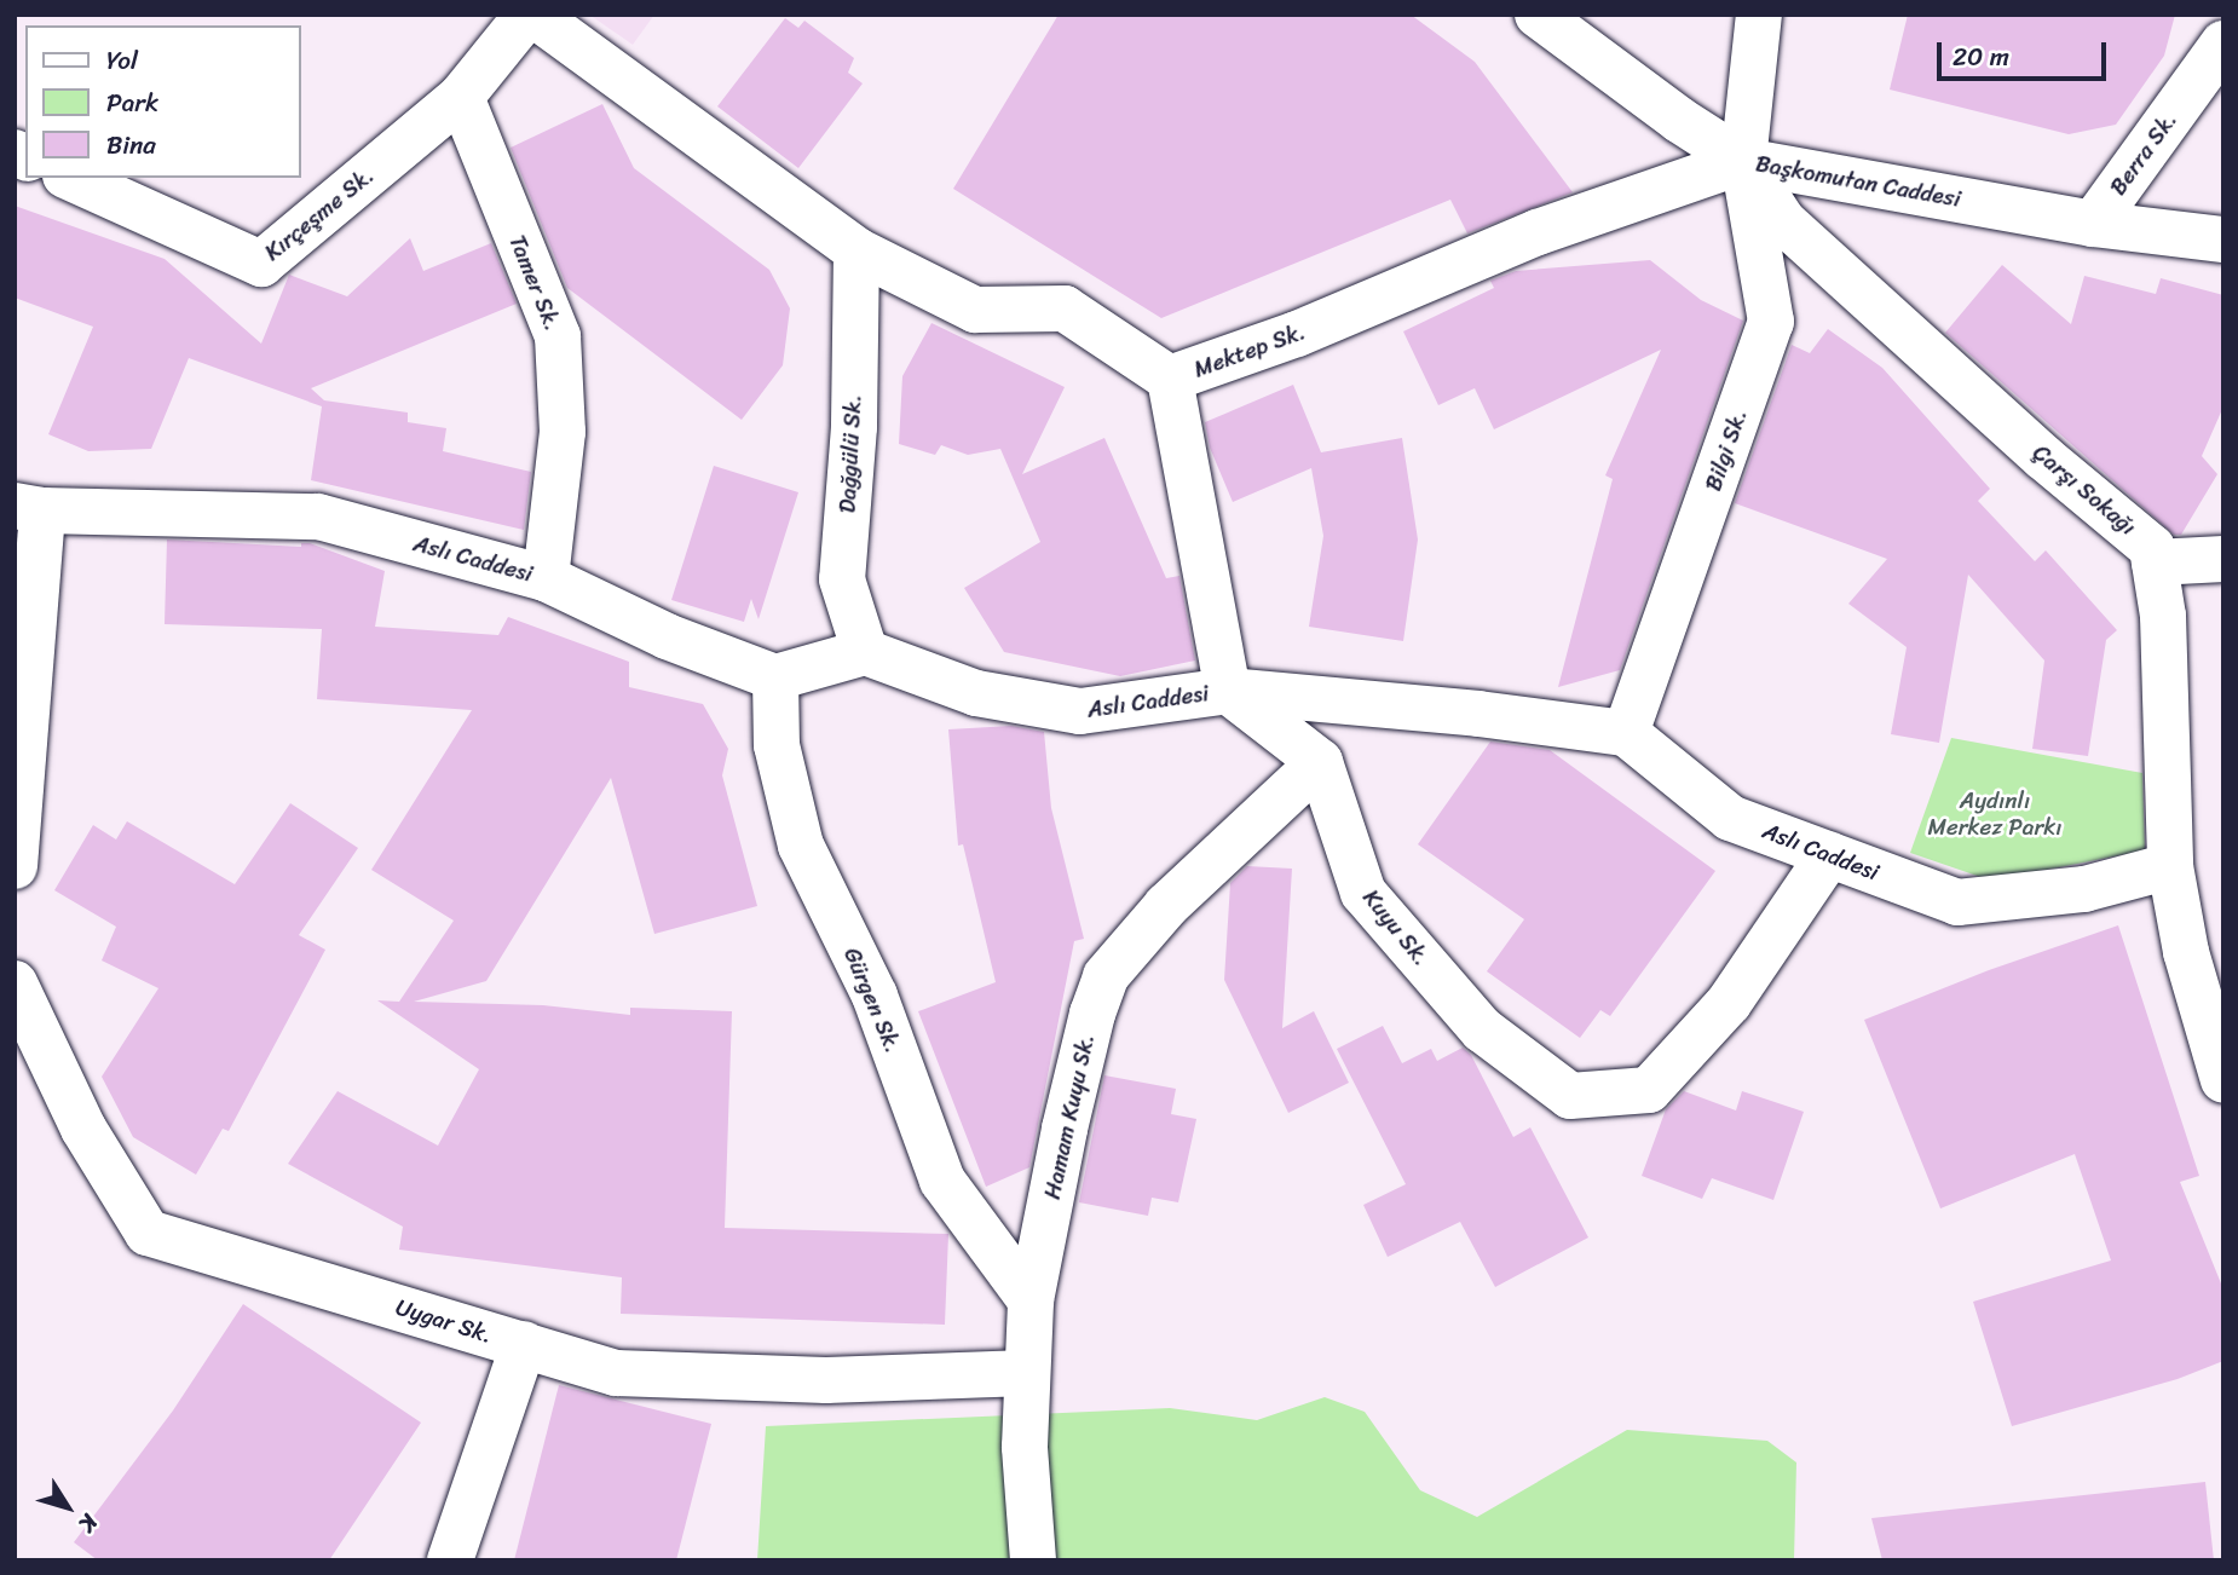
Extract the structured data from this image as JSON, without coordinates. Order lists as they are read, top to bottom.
{
  "streets": {
    "street": [
      "Berra Sk.",
      "Başkomutan Caddesi",
      "Kırçeşme Sk.",
      "Tamer Sk.",
      "Mektep Sk.",
      "Bilgi Sk.",
      "Dağgülü Sk.",
      "Çarşı Sokağı",
      "Aslı Caddesi",
      "Kuyu Sk.",
      "Gürgen Sk.",
      "Hamam Kuyu Sk.",
      "Uygar Sk."
    ]
  },
  "crossings": [
    ["Berra Sk.", "Başkomutan Caddesi"],
    ["Başkomutan Caddesi", "Mektep Sk."],
    ["Başkomutan Caddesi", "Bilgi Sk."],
    ["Başkomutan Caddesi", "Çarşı Sokağı"],
    ["Kırçeşme Sk.", "Tamer Sk."],
    ["Kırçeşme Sk.", "Mektep Sk."],
    ["Tamer Sk.", "Aslı Caddesi"],
    ["Mektep Sk.", "Bilgi Sk."],
    ["Mektep Sk.", "Dağgülü Sk."],
    ["Mektep Sk.", "Çarşı Sokağı"],
    ["Bilgi Sk.", "Çarşı Sokağı"],
    ["Bilgi Sk.", "Aslı Caddesi"],
    ["Dağgülü Sk.", "Aslı Caddesi"],
    ["Çarşı Sokağı", "Aslı Caddesi"],
    ["Aslı Caddesi", "Kuyu Sk."],
    ["Aslı Caddesi", "Gürgen Sk."],
    ["Kuyu Sk.", "Hamam Kuyu Sk."],
    ["Gürgen Sk.", "Hamam Kuyu Sk."],
    ["Hamam Kuyu Sk.", "Uygar Sk."]
  ],
  "parks": ["Aydınlı Merkez Parkı"],
  "legend": ["Yol", "Park", "Bina"],
  "scale_bar": "20 m",
  "north": "bottom right"
}
